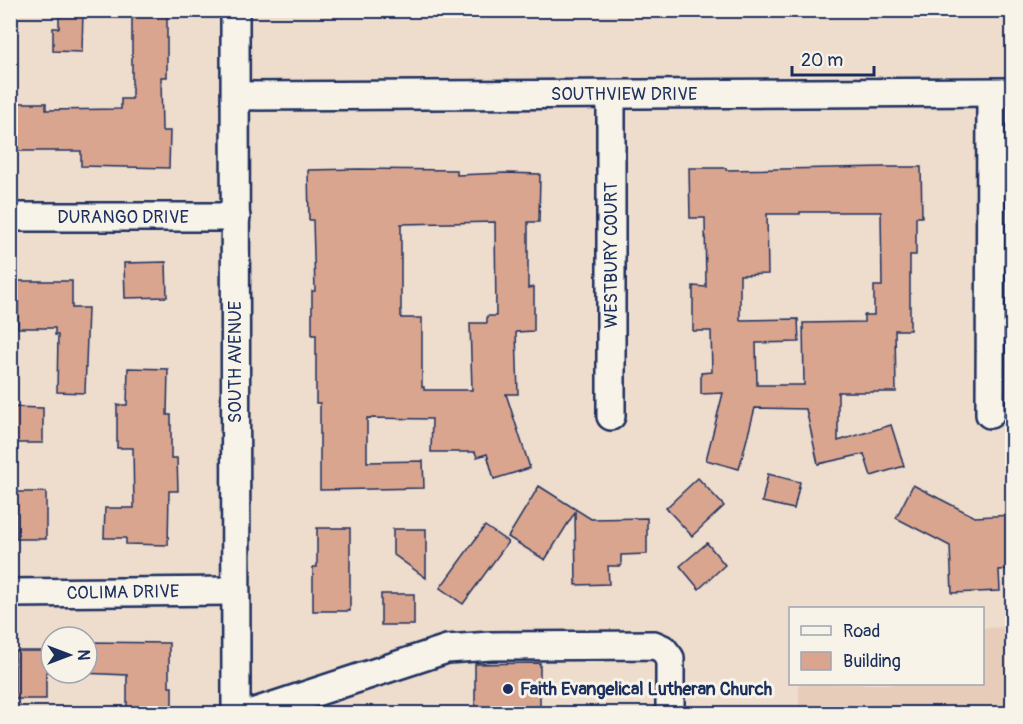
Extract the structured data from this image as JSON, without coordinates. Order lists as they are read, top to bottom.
{
  "streets": {
    "street": [
      "SOUTHVIEW DRIVE",
      "DURANGO DRIVE",
      "WESTBURY COURT",
      "SOUTH AVENUE",
      "COLIMA DRIVE"
    ]
  },
  "crossings": [
    ["SOUTHVIEW DRIVE", "WESTBURY COURT"],
    ["SOUTHVIEW DRIVE", "SOUTH AVENUE"],
    ["DURANGO DRIVE", "SOUTH AVENUE"],
    ["SOUTH AVENUE", "COLIMA DRIVE"]
  ],
  "places": ["Faith Evangelical Lutheran Church"],
  "legend": ["Road", "Building"],
  "scale_bar": "20 m",
  "north": "right"
}
